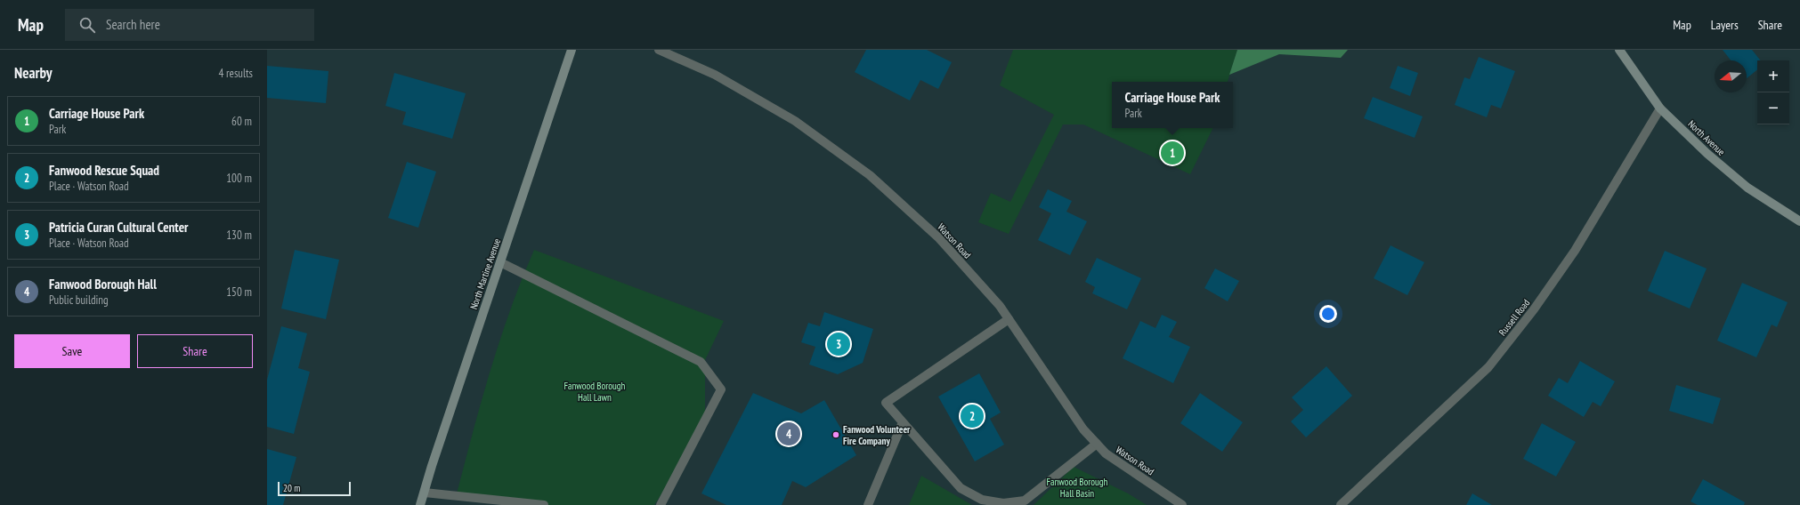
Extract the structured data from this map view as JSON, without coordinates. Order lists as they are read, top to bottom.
{
  "streets": {
    "main road": ["North Avenue", "North Martine Avenue"],
    "street": ["Watson Road", "Russell Road"]
  },
  "crossings": [
    ["North Avenue", "Russell Road"]
  ],
  "parks": ["Fanwood Borough Hall Lawn", "Fanwood Borough Hall Basin"],
  "places": ["Fanwood Volunteer Fire Company"],
  "scale_bar": "20 m",
  "north": "left",
  "page": {
    "header": "Map",
    "search": "Search here",
    "nav": ["Map", "Layers", "Share"],
    "heading": ["Nearby", "4 results"],
    "map_buttons": ["+", "−"],
    "popup": ["Carriage House Park", "Park"],
    "list": [
      {
        "mark": "1",
        "name": "Carriage House Park",
        "note": "Park",
        "value": "60 m"
      },
      {
        "mark": "2",
        "name": "Fanwood Rescue Squad",
        "note": "Place · Watson Road",
        "value": "100 m"
      },
      {
        "mark": "3",
        "name": "Patricia Curan Cultural Center",
        "note": "Place · Watson Road",
        "value": "130 m"
      },
      {
        "mark": "4",
        "name": "Fanwood Borough Hall",
        "note": "Public building",
        "value": "150 m"
      }
    ],
    "pins": [
      "1",
      "3",
      "2",
      "4"
    ],
    "buttons": ["Save", "Share"],
    "scale": "20 m"
  }
}
